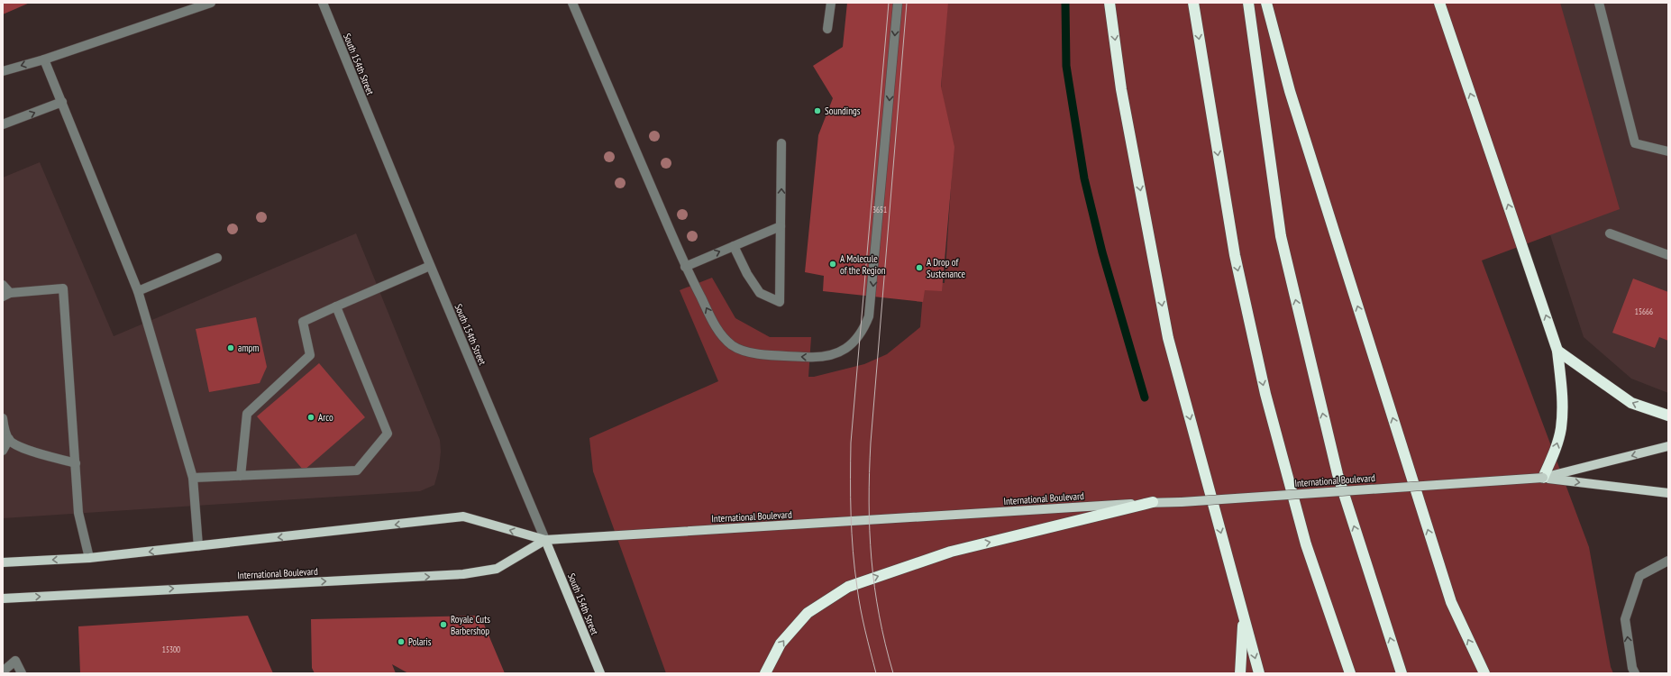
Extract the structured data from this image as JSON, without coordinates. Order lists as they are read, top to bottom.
{
  "streets": {
    "main road": ["South 154th Street", "International Boulevard"]
  },
  "crossings": [
    ["South 154th Street", "International Boulevard"]
  ],
  "places": [
    "Soundings",
    "A Molecule of the Region",
    "A Drop of Sustenance",
    "ampm",
    "Arco",
    "Royale Cuts Barbershop",
    "Polaris"
  ],
  "house_numbers": ["3651", "15666", "15300"]
}
